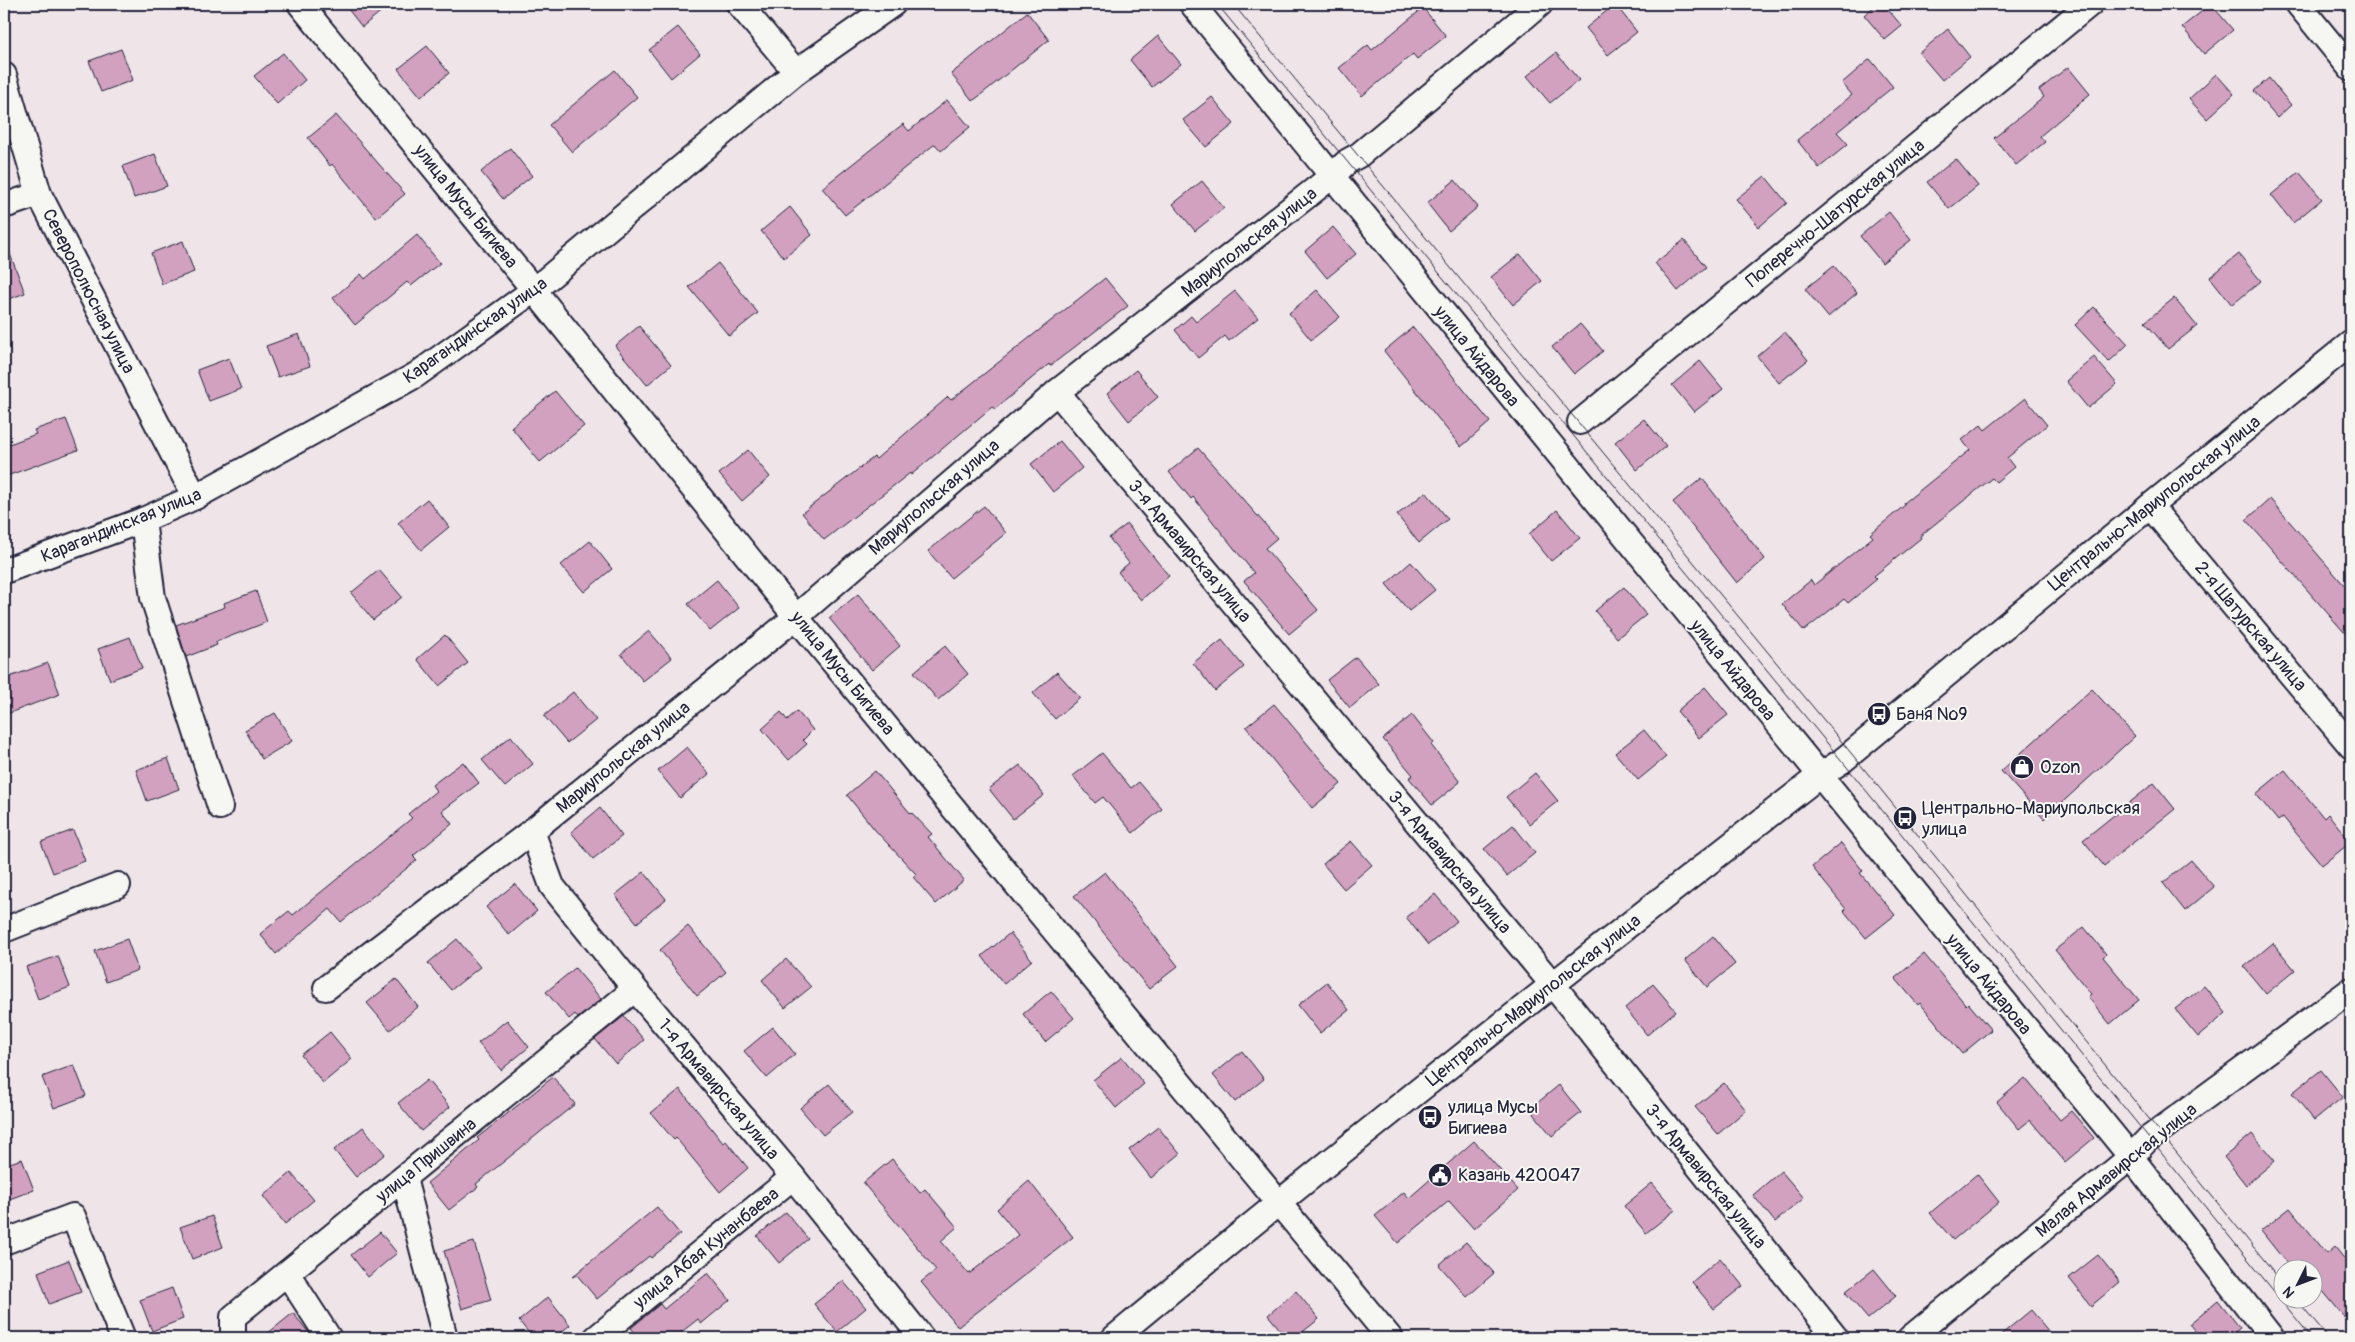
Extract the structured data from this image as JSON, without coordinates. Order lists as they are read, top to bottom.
{
  "streets": {
    "street": [
      "улица Мусы Бигиева",
      "Поперечно-Шатурская улица",
      "Мариупольская улица",
      "Северополюсная улица",
      "Карагандинская улица",
      "улица Айдарова",
      "Центрально-Мариупольская улица",
      "3-я Армавирская улица",
      "2-я Шатурская улица",
      "1-я Армавирская улица",
      "улица Пришвина",
      "Малая Армавирская улица",
      "улица Абая Кунанбаева"
    ]
  },
  "crossings": [
    ["улица Мусы Бигиева", "Мариупольская улица"],
    ["улица Мусы Бигиева", "Карагандинская улица"],
    ["улица Мусы Бигиева", "Центрально-Мариупольская улица"],
    ["Мариупольская улица", "улица Айдарова"],
    ["Мариупольская улица", "3-я Армавирская улица"],
    ["Мариупольская улица", "1-я Армавирская улица"],
    ["Северополюсная улица", "Карагандинская улица"],
    ["улица Айдарова", "Центрально-Мариупольская улица"],
    ["улица Айдарова", "Малая Армавирская улица"],
    ["Центрально-Мариупольская улица", "3-я Армавирская улица"],
    ["Центрально-Мариупольская улица", "2-я Шатурская улица"],
    ["1-я Армавирская улица", "улица Пришвина"],
    ["1-я Армавирская улица", "улица Абая Кунанбаева"]
  ],
  "places": {
    "bus stop": ["Баня №9", "Центрально-Мариупольская улица", "улица Мусы Бигиева"],
    "shop": ["Ozon"],
    "public building": ["Казань 420047"]
  },
  "north": "bottom left"
}
